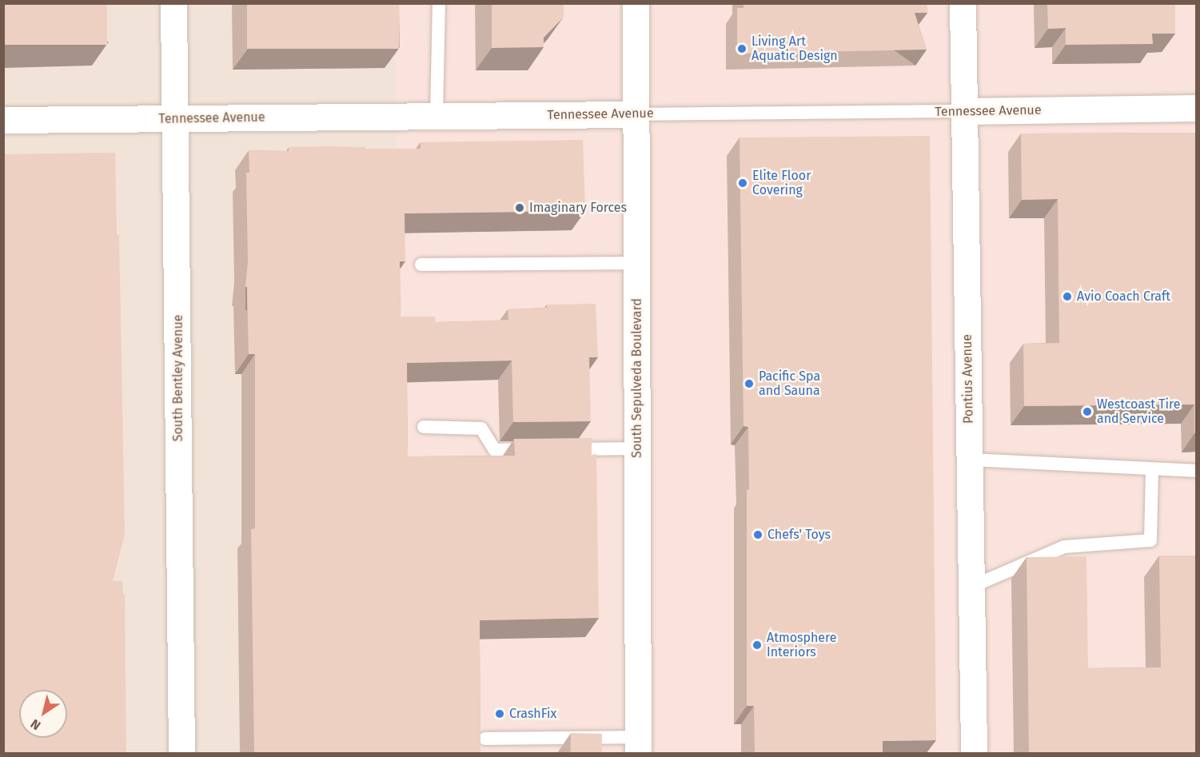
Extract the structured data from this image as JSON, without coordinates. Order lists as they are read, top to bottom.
{
  "streets": {
    "street": [
      "Tennessee Avenue",
      "South Bentley Avenue",
      "South Sepulveda Boulevard",
      "Pontius Avenue"
    ]
  },
  "crossings": [
    ["Tennessee Avenue", "South Bentley Avenue"],
    ["Tennessee Avenue", "South Sepulveda Boulevard"],
    ["Tennessee Avenue", "Pontius Avenue"]
  ],
  "places": [
    "Living Art Aquatic Design",
    "Elite Floor Covering",
    "Imaginary Forces",
    "Avio Coach Craft",
    "Pacific Spa and Sauna",
    "Westcoast Tire and Service",
    "Chefs' Toys",
    "Atmosphere Interiors",
    "CrashFix"
  ],
  "north": "bottom left"
}
